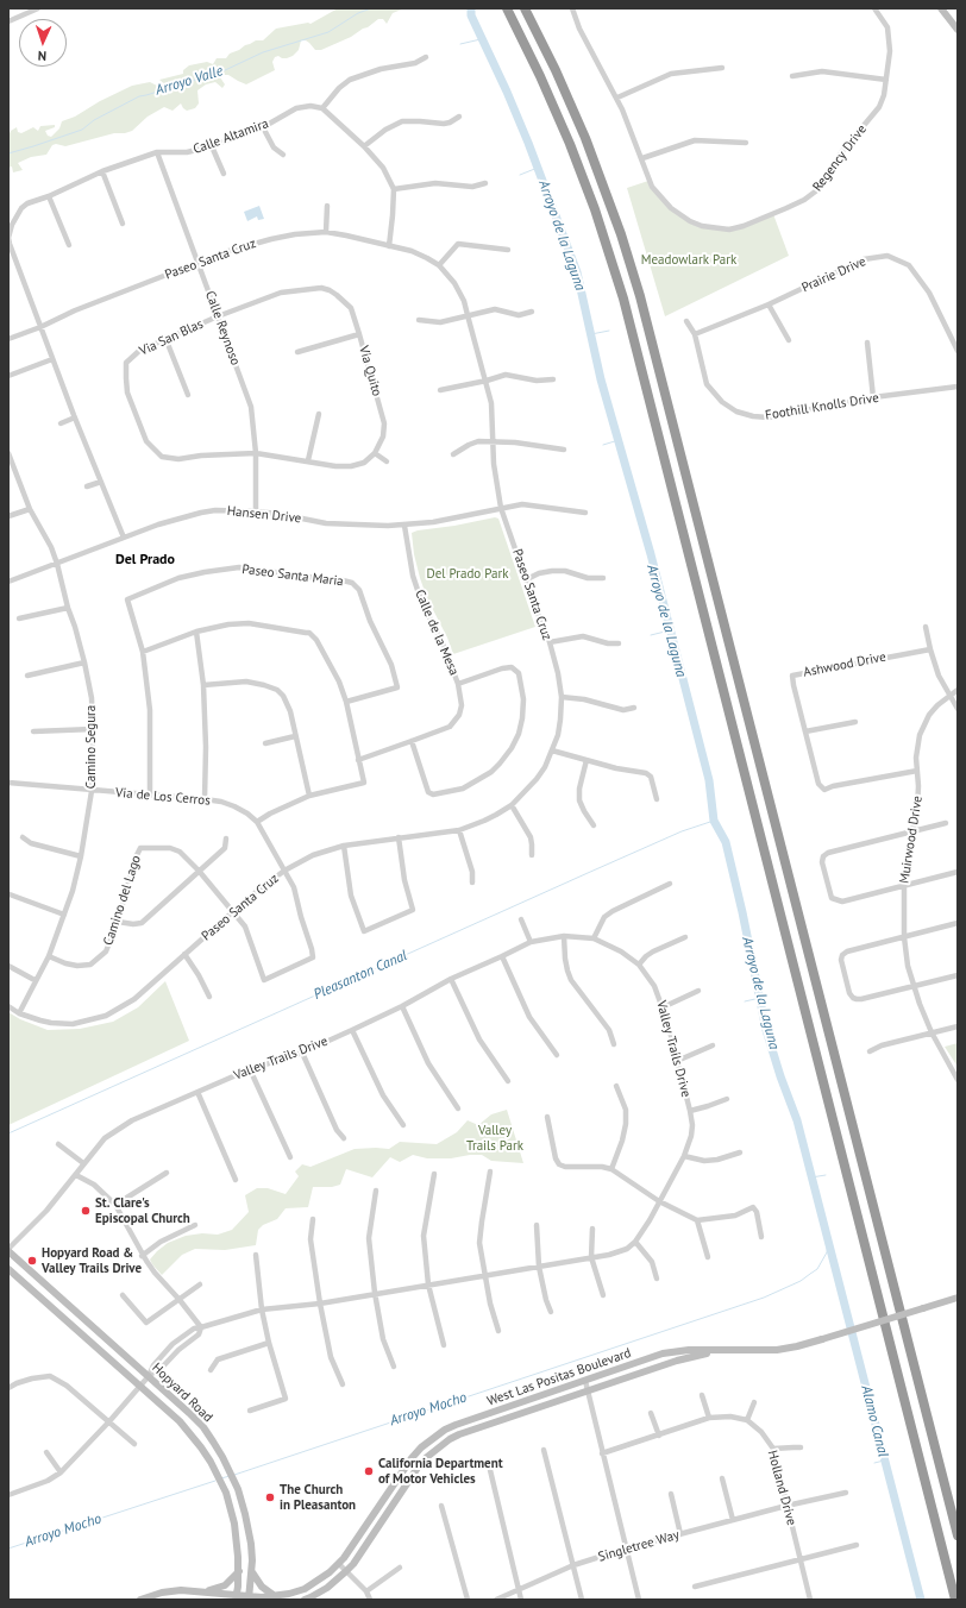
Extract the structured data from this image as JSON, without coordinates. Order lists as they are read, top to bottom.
{
  "streets": {
    "main road": ["West Las Positas Boulevard", "Hopyard Road"],
    "street": [
      "Calle Altamira",
      "Regency Drive",
      "Paseo Santa Cruz",
      "Prairie Drive",
      "Calle Reynoso",
      "Via San Blas",
      "Via Quito",
      "Foothill Knolls Drive",
      "Hansen Drive",
      "Paseo Santa Maria",
      "Calle de la Mesa",
      "Ashwood Drive",
      "Camino Segura",
      "Via de Los Cerros",
      "Muirwood Drive",
      "Camino del Lago",
      "Valley Trails Drive",
      "Holland Drive",
      "Singletree Way"
    ]
  },
  "crossings": [
    ["Calle Altamira", "Paseo Santa Cruz"],
    ["Calle Altamira", "Calle Reynoso"],
    ["Calle Altamira", "Hansen Drive"],
    ["Paseo Santa Cruz", "Calle Reynoso"],
    ["Paseo Santa Cruz", "Hansen Drive"],
    ["Paseo Santa Cruz", "Camino Segura"],
    ["Paseo Santa Cruz", "Via de Los Cerros"],
    ["Paseo Santa Cruz", "Camino del Lago"],
    ["Prairie Drive", "Foothill Knolls Drive"],
    ["Calle Reynoso", "Via San Blas"],
    ["Calle Reynoso", "Via Quito"],
    ["Calle Reynoso", "Hansen Drive"],
    ["Via San Blas", "Via Quito"],
    ["Hansen Drive", "Calle de la Mesa"],
    ["Hansen Drive", "Camino Segura"],
    ["Ashwood Drive", "Muirwood Drive"],
    ["Camino Segura", "Via de Los Cerros"],
    ["Camino Segura", "Camino del Lago"],
    ["Via de Los Cerros", "Camino del Lago"],
    ["Valley Trails Drive", "Hopyard Road"],
    ["West Las Positas Boulevard", "Hopyard Road"],
    ["Holland Drive", "Singletree Way"]
  ],
  "districts": ["Del Prado"],
  "water": [
    "Arroyo Valle",
    "Arroyo de la Laguna",
    "Pleasanton Canal",
    "Arroyo Mocho",
    "Alamo Canal"
  ],
  "parks": ["Meadowlark Park", "Del Prado Park", "Valley Trails Park"],
  "places": [
    "St. Clare's Episcopal Church",
    "Hopyard Road & Valley Trails Drive",
    "California Department of Motor Vehicles",
    "The Church in Pleasanton"
  ],
  "north": "bottom"
}
